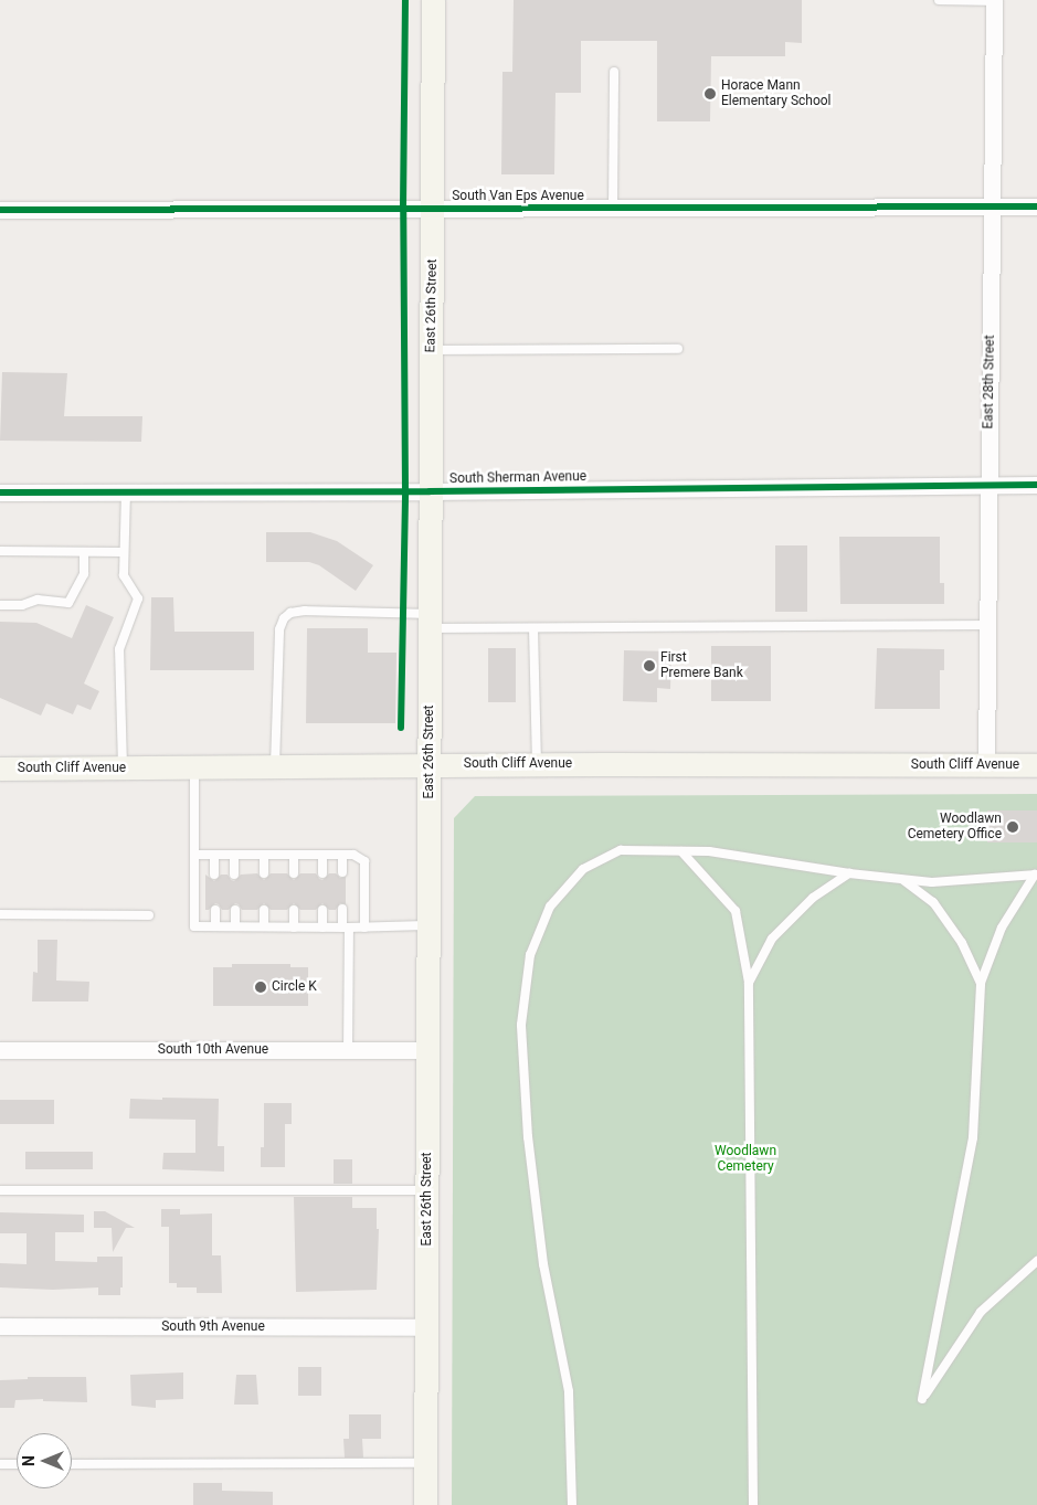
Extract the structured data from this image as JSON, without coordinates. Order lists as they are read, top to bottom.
{
  "streets": {
    "main road": ["East 26th Street", "South Cliff Avenue"],
    "street": [
      "South Van Eps Avenue",
      "East 28th Street",
      "South Sherman Avenue",
      "South 10th Avenue",
      "South 9th Avenue"
    ]
  },
  "crossings": [
    ["South Van Eps Avenue", "East 26th Street"],
    ["South Van Eps Avenue", "East 28th Street"],
    ["East 26th Street", "South Sherman Avenue"],
    ["East 26th Street", "South Cliff Avenue"],
    ["East 26th Street", "South 10th Avenue"],
    ["East 26th Street", "South 9th Avenue"],
    ["East 28th Street", "South Sherman Avenue"],
    ["East 28th Street", "South Cliff Avenue"]
  ],
  "parks": ["Woodlawn Cemetery"],
  "places": [
    "Horace Mann Elementary School",
    "First Premere Bank",
    "Woodlawn Cemetery Office",
    "Circle K"
  ],
  "north": "left"
}
